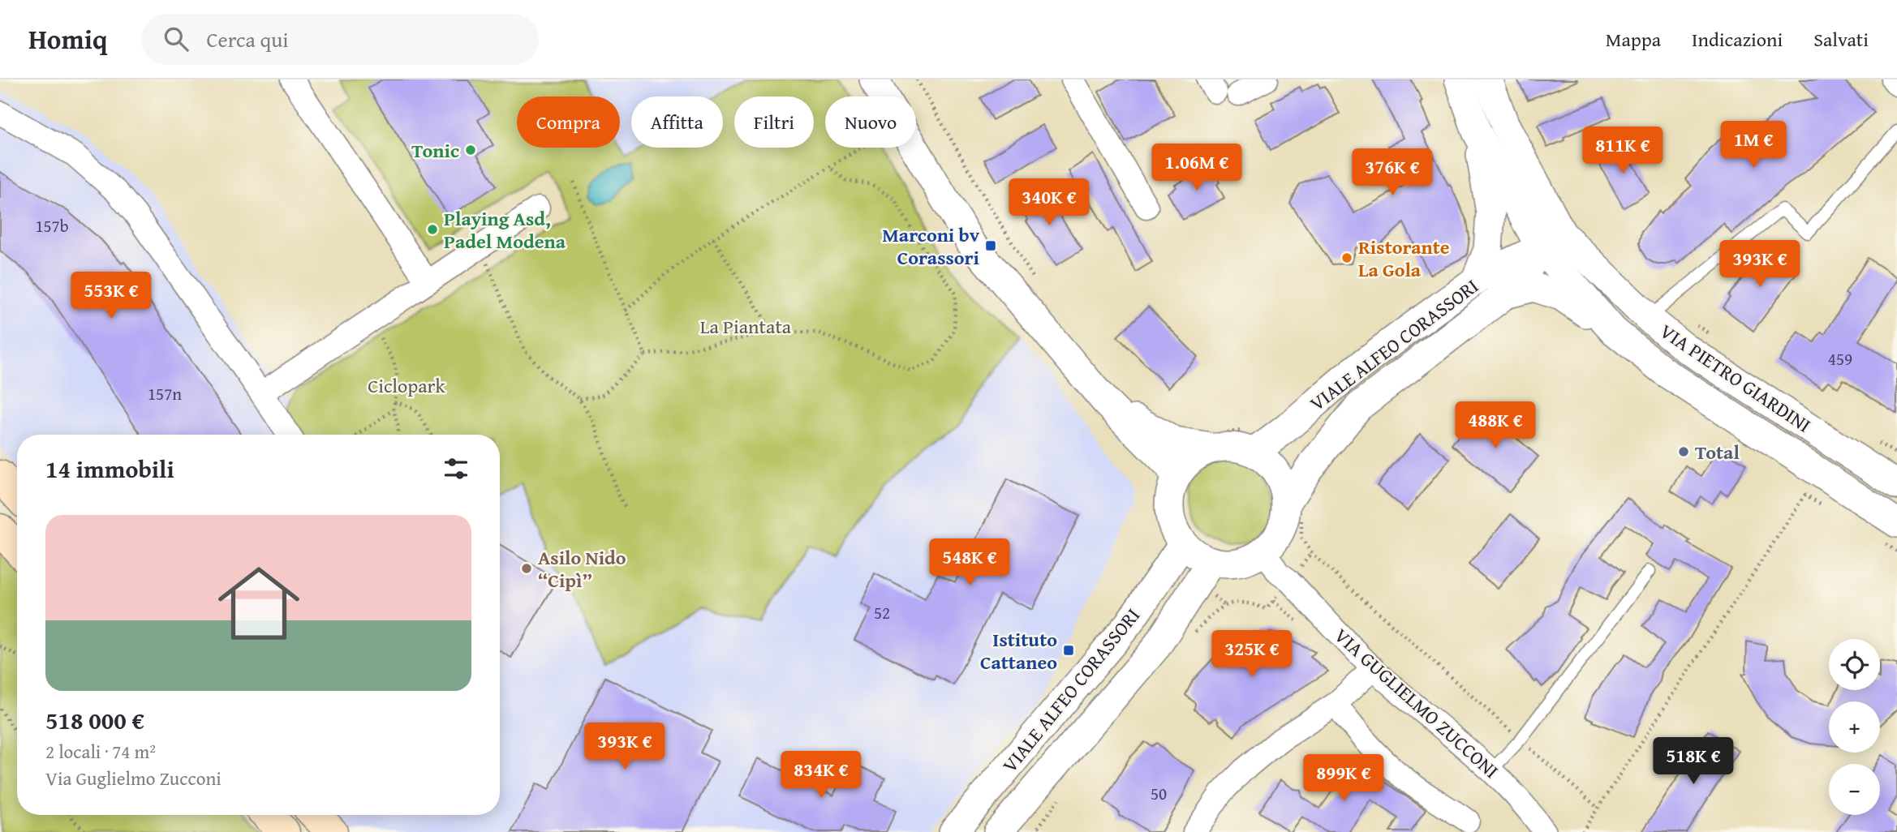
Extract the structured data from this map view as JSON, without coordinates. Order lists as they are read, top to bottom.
{
  "streets": {
    "street": ["VIALE ALFEO CORASSORI", "VIA PIETRO GIARDINI", "VIA GUGLIELMO ZUCCONI"]
  },
  "crossings": [
    ["VIALE ALFEO CORASSORI", "VIA PIETRO GIARDINI"],
    ["VIALE ALFEO CORASSORI", "VIA GUGLIELMO ZUCCONI"]
  ],
  "parks": ["La Piantata", "Ciclopark"],
  "places": {
    "other": [
      "Tonic",
      "Playing Asd, Padel Modena",
      "Ristorante La Gola",
      "Total",
      "Asilo Nido “Cipì”"
    ],
    "transit": ["Marconi bv Corassori", "Istituto Cattaneo"]
  },
  "house_numbers": [
    "157b",
    "459",
    "157n",
    "52",
    "50"
  ],
  "page": {
    "header": "Homiq",
    "search": "Cerca qui",
    "nav": ["Mappa", "Indicazioni", "Salvati"],
    "chip": [
      "Compra",
      "Affitta",
      "Filtri",
      "Nuovo"
    ],
    "price": [
      "1M €",
      "811K €",
      "1.06M €",
      "376K €",
      "340K €",
      "393K €",
      "553K €",
      "488K €",
      "548K €",
      "325K €",
      "393K €",
      "518K €",
      "834K €",
      "899K €"
    ],
    "heading": "14 immobili",
    "list": [
      {
        "name": "518 000 €",
        "note": "2 locali · 74 m² · Via Guglielmo Zucconi"
      }
    ],
    "map_buttons": ["+", "−"]
  }
}
